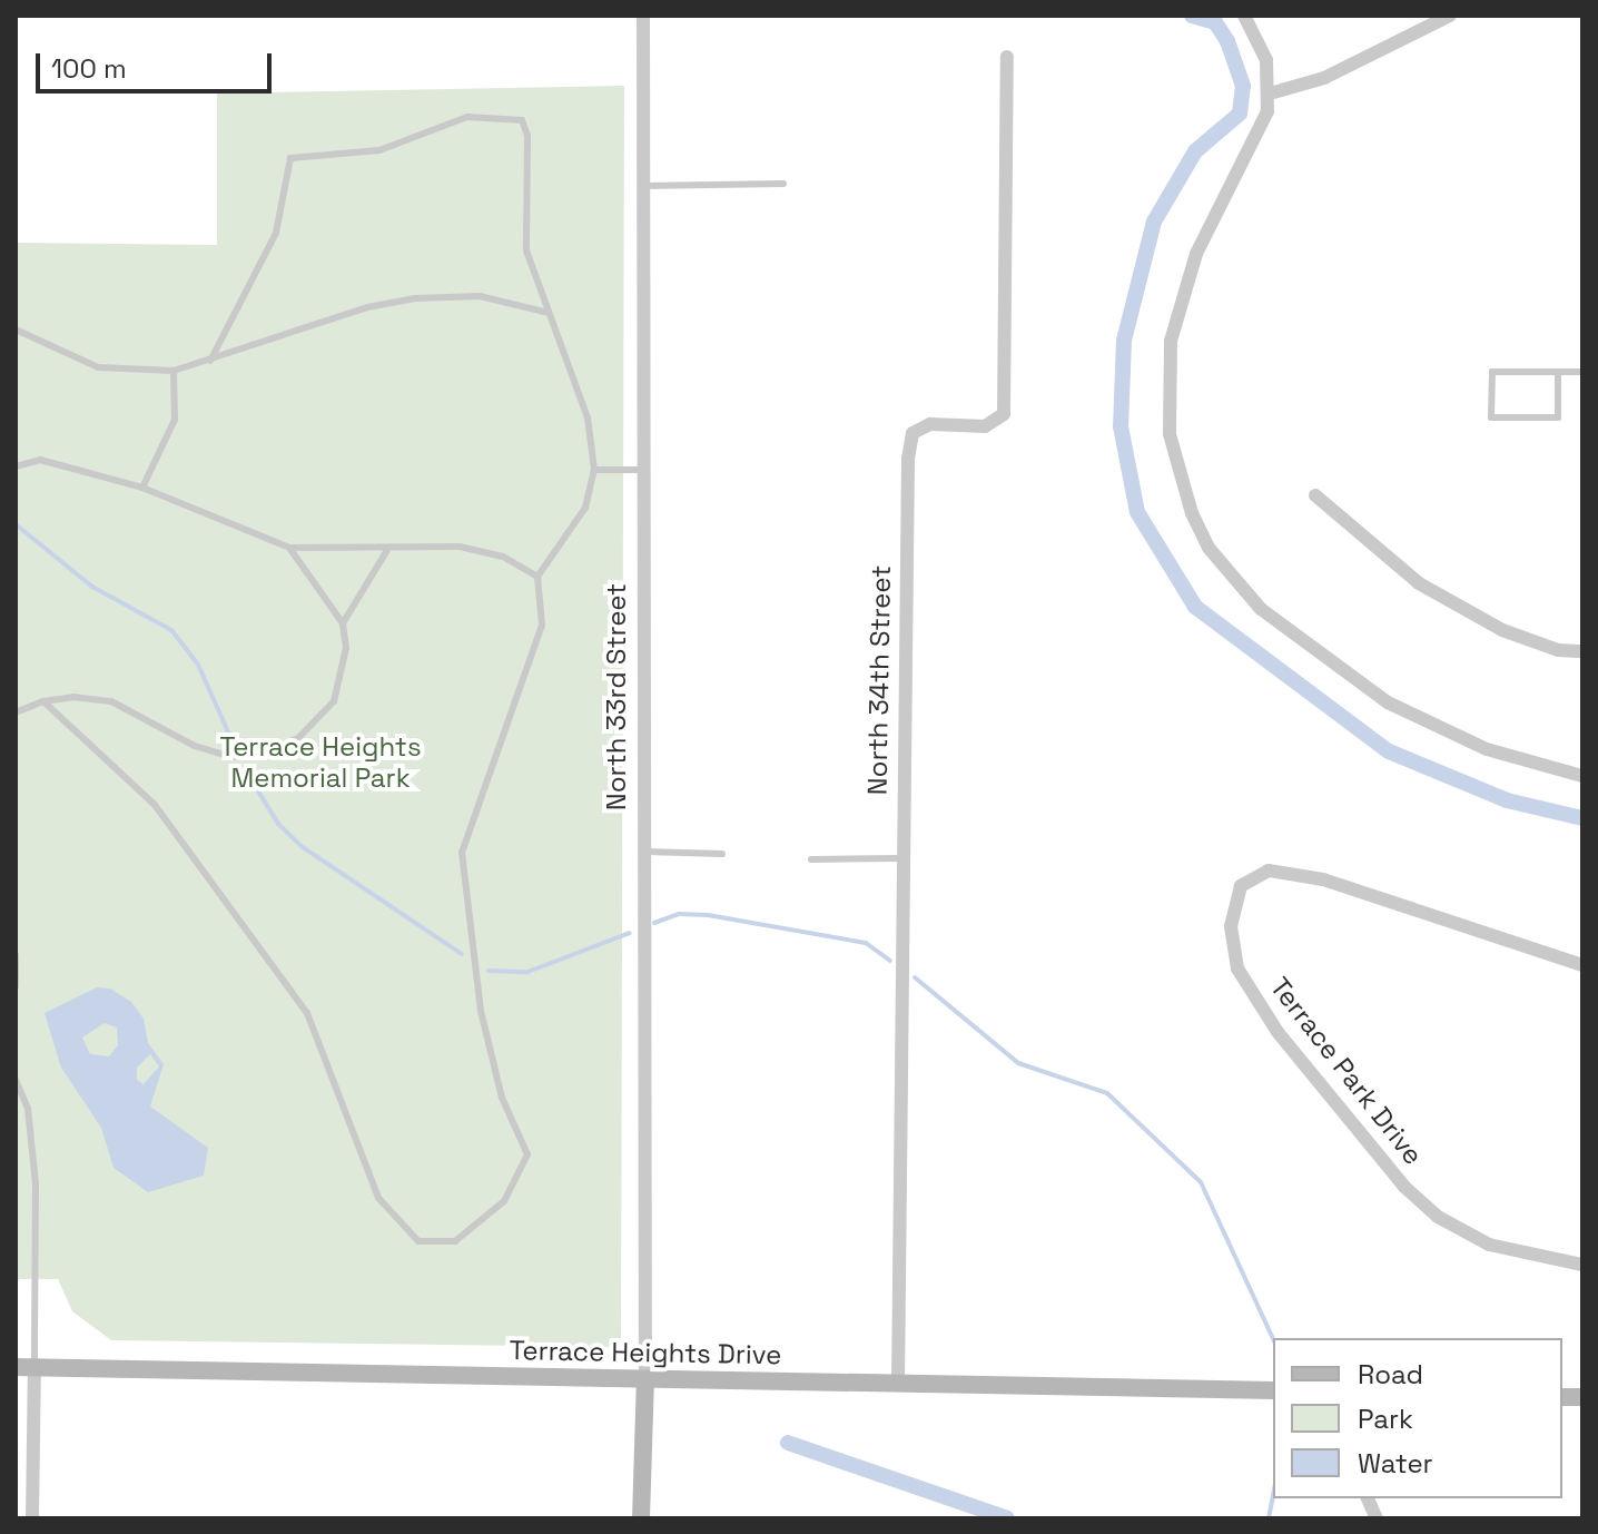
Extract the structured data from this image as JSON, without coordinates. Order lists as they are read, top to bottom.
{
  "streets": {
    "main road": ["Terrace Heights Drive"],
    "street": ["North 34th Street", "North 33rd Street", "Terrace Park Drive"]
  },
  "crossings": [
    ["North 34th Street", "Terrace Heights Drive"],
    ["North 33rd Street", "Terrace Heights Drive"]
  ],
  "parks": ["Terrace Heights Memorial Park"],
  "legend": ["Road", "Park", "Water"],
  "scale_bar": "100 m"
}
